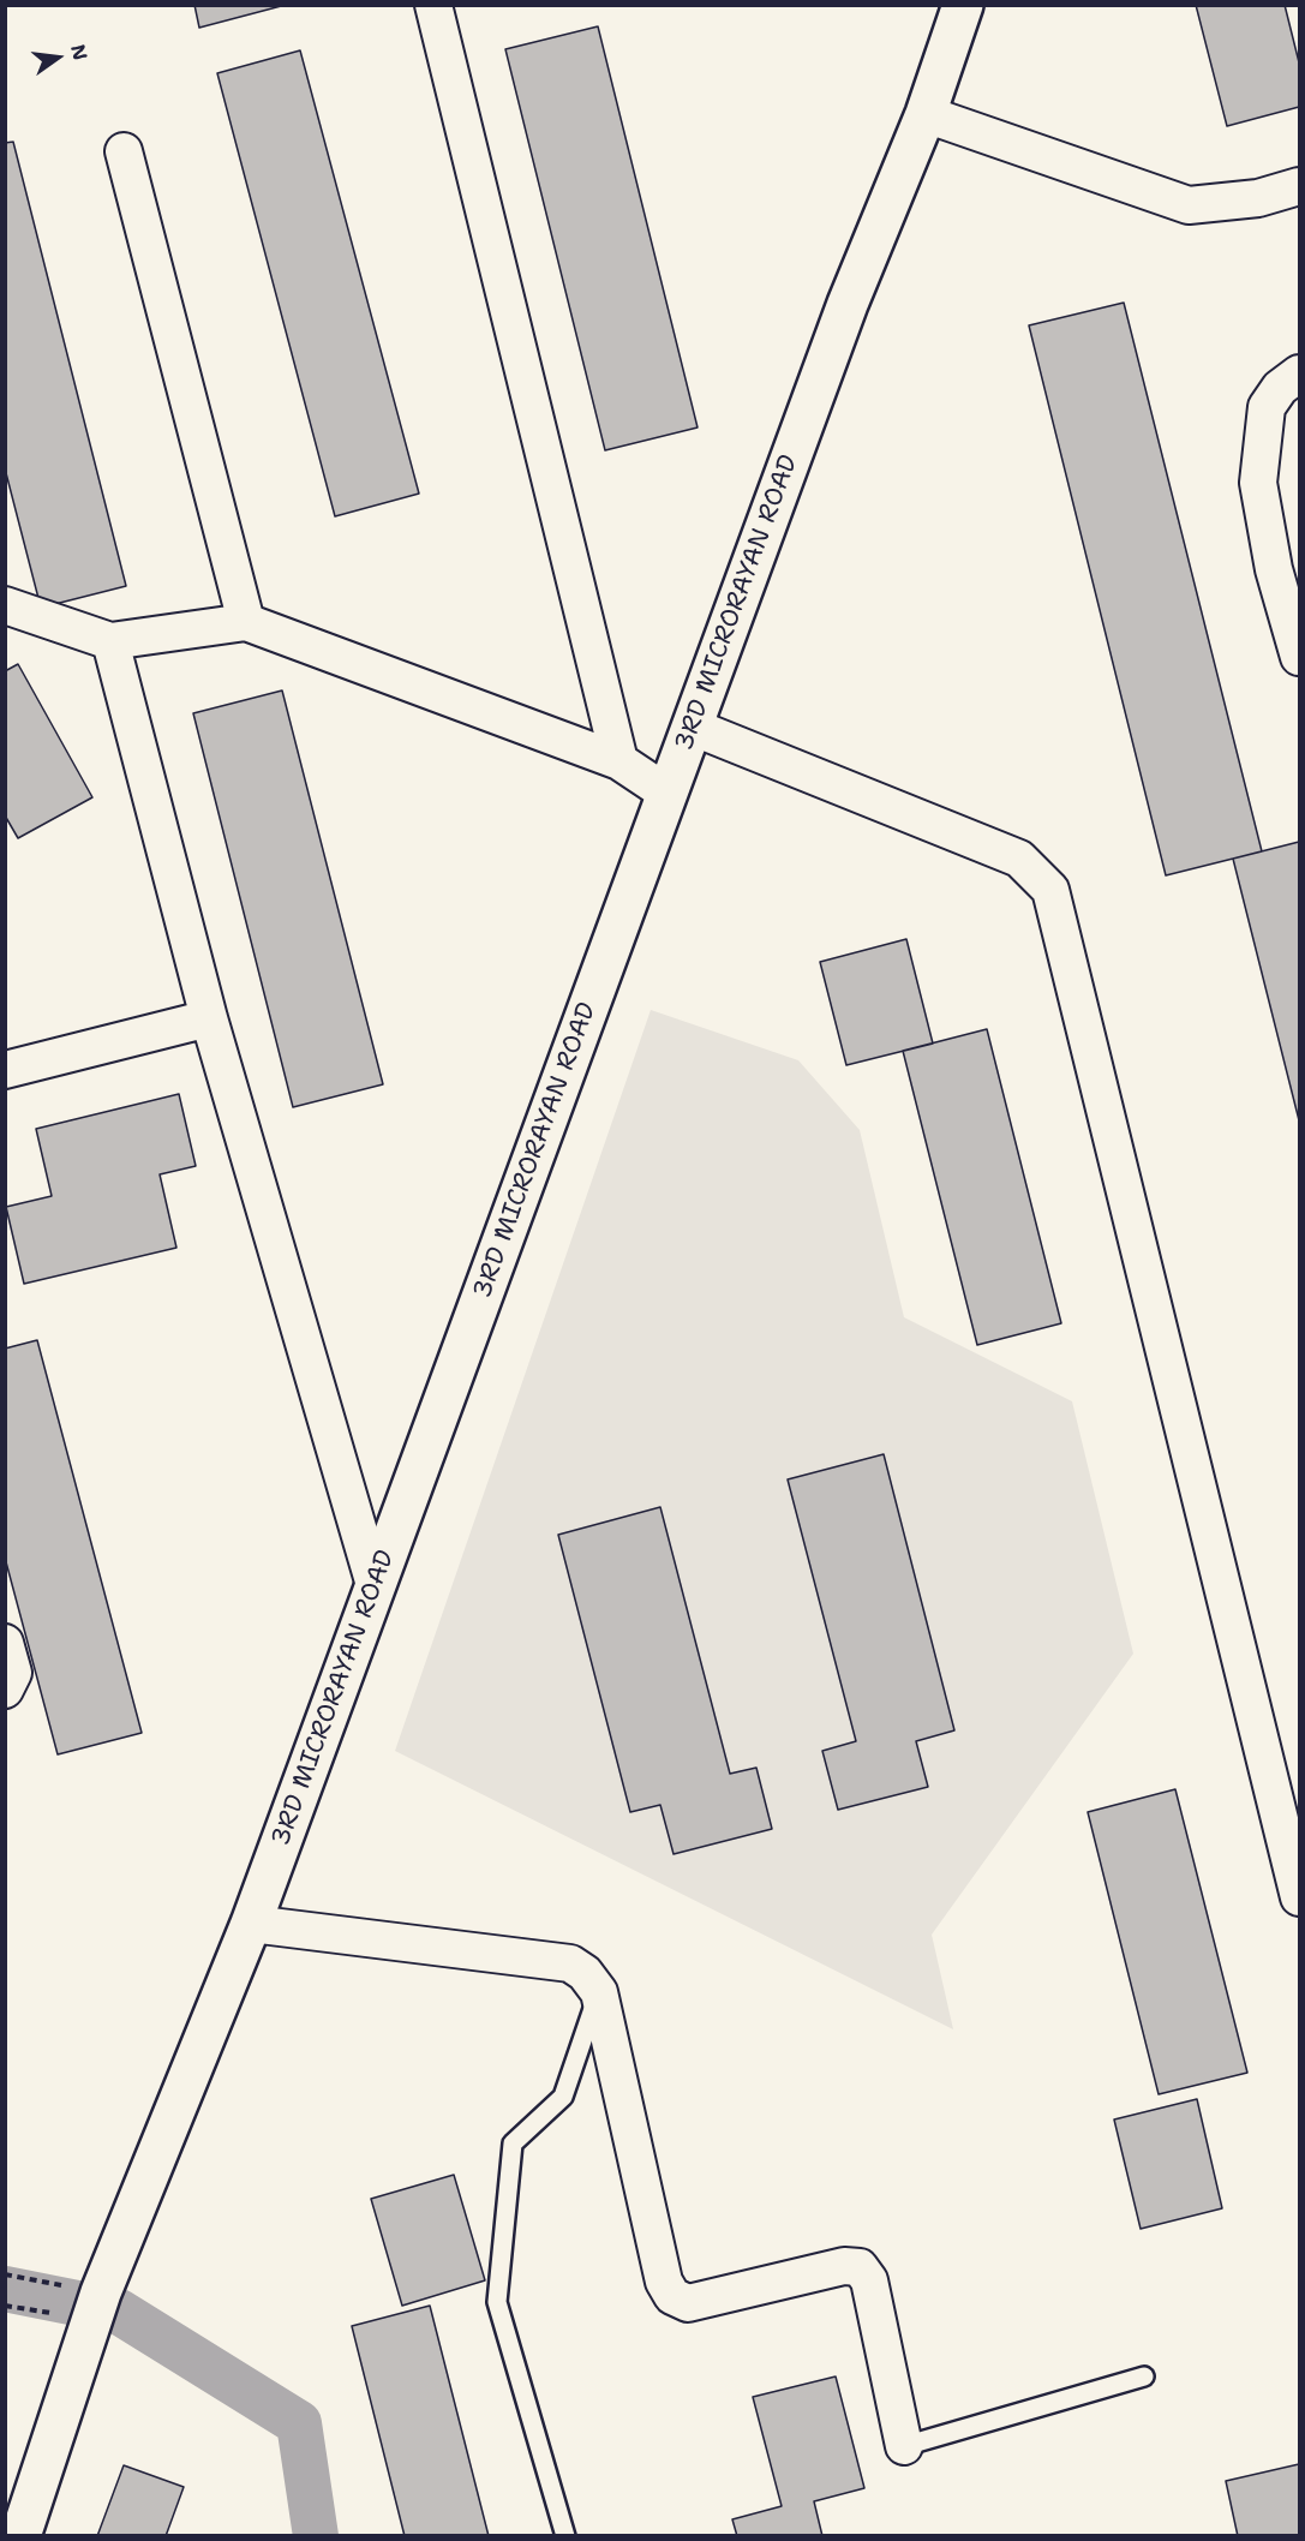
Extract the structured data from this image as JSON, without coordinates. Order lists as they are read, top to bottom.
{
  "streets": {
    "street": ["3RD MICRORAYAN ROAD"]
  },
  "north": "right"
}
